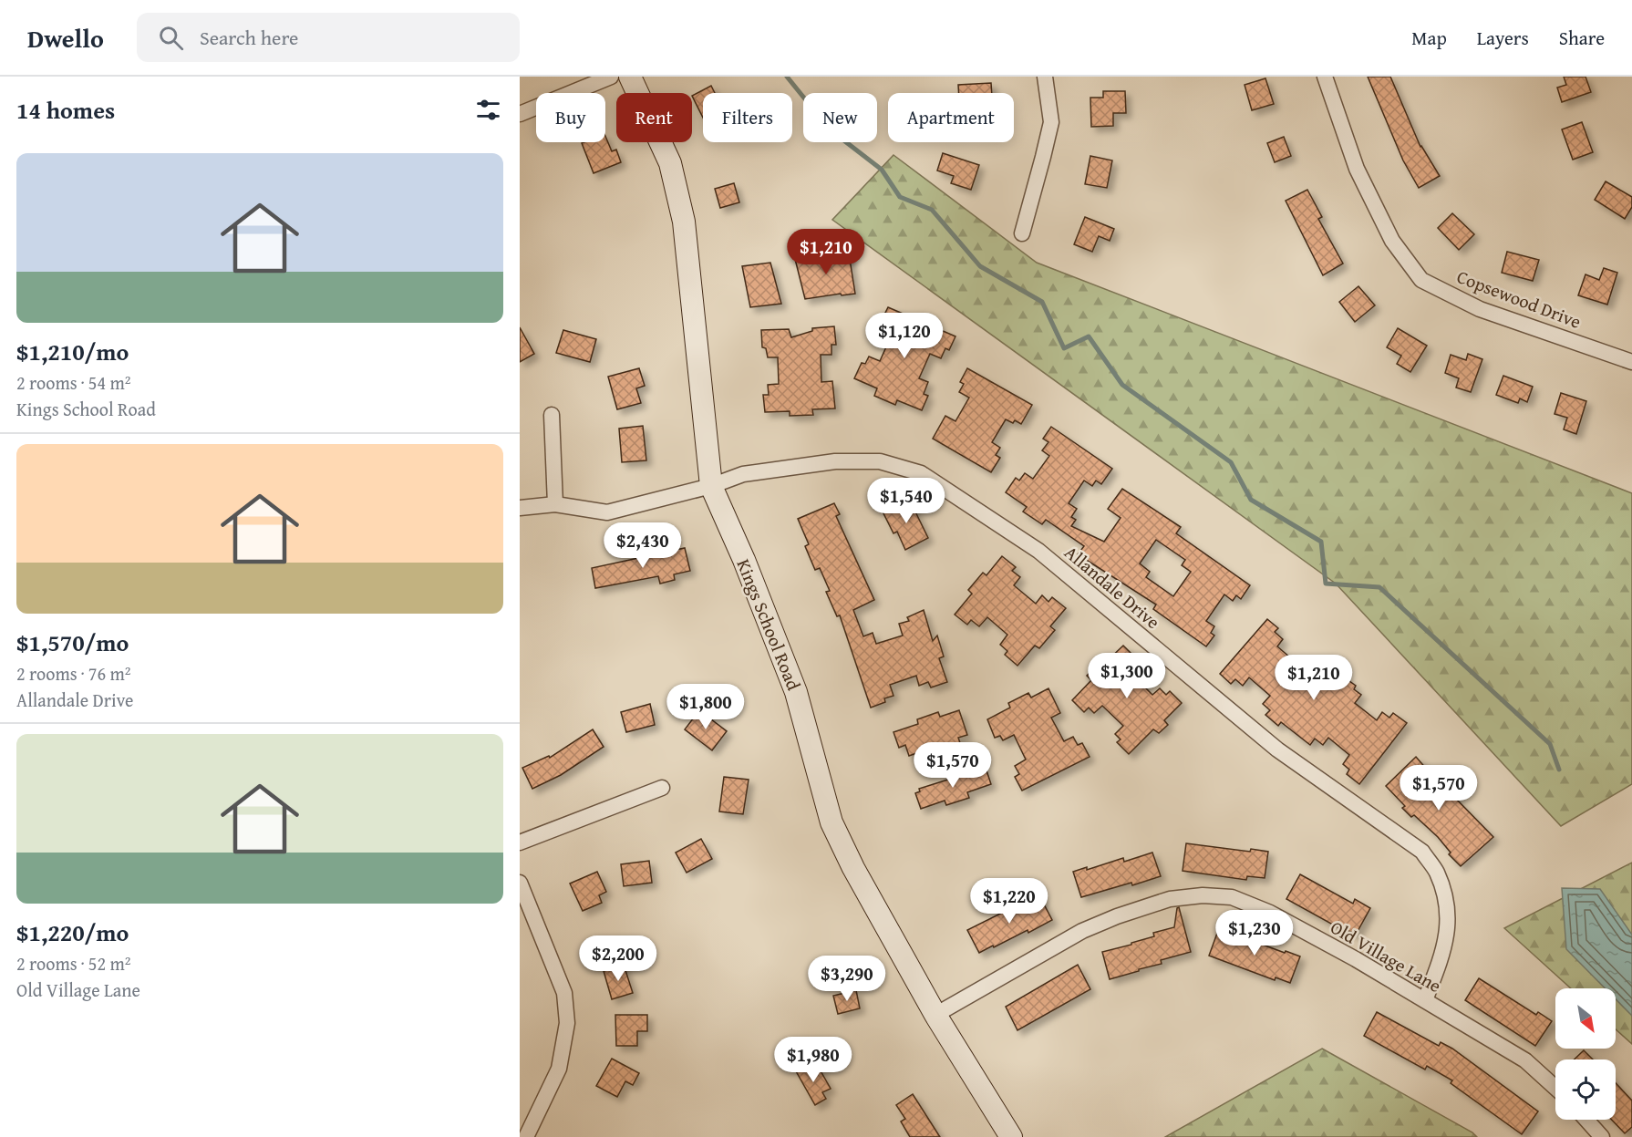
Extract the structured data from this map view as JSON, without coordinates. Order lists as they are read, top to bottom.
{
  "streets": {
    "street": [
      "Copsewood Drive",
      "Allandale Drive",
      "Kings School Road",
      "Old Village Lane"
    ]
  },
  "crossings": [
    ["Allandale Drive", "Kings School Road"],
    ["Allandale Drive", "Old Village Lane"],
    ["Kings School Road", "Old Village Lane"]
  ],
  "north": "bottom right",
  "page": {
    "header": "Dwello",
    "search": "Search here",
    "nav": ["Map", "Layers", "Share"],
    "heading": "14 homes",
    "chip": [
      "Buy",
      "Rent",
      "Filters",
      "New",
      "Apartment"
    ],
    "list": [
      {
        "name": "$1,210/mo",
        "note": "2 rooms · 54 m² · Kings School Road"
      },
      {
        "name": "$1,570/mo",
        "note": "2 rooms · 76 m² · Allandale Drive"
      },
      {
        "name": "$1,220/mo",
        "note": "2 rooms · 52 m² · Old Village Lane"
      }
    ],
    "price": [
      "$1,210",
      "$1,120",
      "$1,540",
      "$2,430",
      "$1,300",
      "$1,210",
      "$1,800",
      "$1,570",
      "$1,570",
      "$1,220",
      "$1,230",
      "$2,200",
      "$3,290",
      "$1,980"
    ]
  }
}
